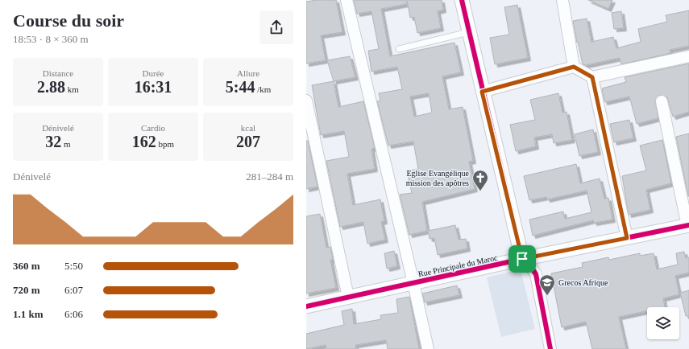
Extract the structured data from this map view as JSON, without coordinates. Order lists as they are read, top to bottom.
{
  "streets": {
    "street": ["Rue Principale du Maroc"]
  },
  "places": {
    "church": ["Eglise Evangélique mission des apôtres"],
    "school or university": ["Grecos Afrique"]
  },
  "page": {
    "heading": ["Course du soir", "18:53 · 8 × 360 m"],
    "stats": [
      ["Distance", "2.88 km"],
      ["Durée", "16:31"],
      ["Allure", "5:44 /km"],
      ["Dénivelé", "32 m"],
      ["Cardio", "162 bpm"],
      ["kcal", "207"]
    ],
    "chart": ["Dénivelé", "281–284 m"],
    "list": [
      {
        "name": "360 m",
        "note": "5:50"
      },
      {
        "name": "720 m",
        "note": "6:07"
      },
      {
        "name": "1.1 km",
        "note": "6:06"
      }
    ]
  }
}
